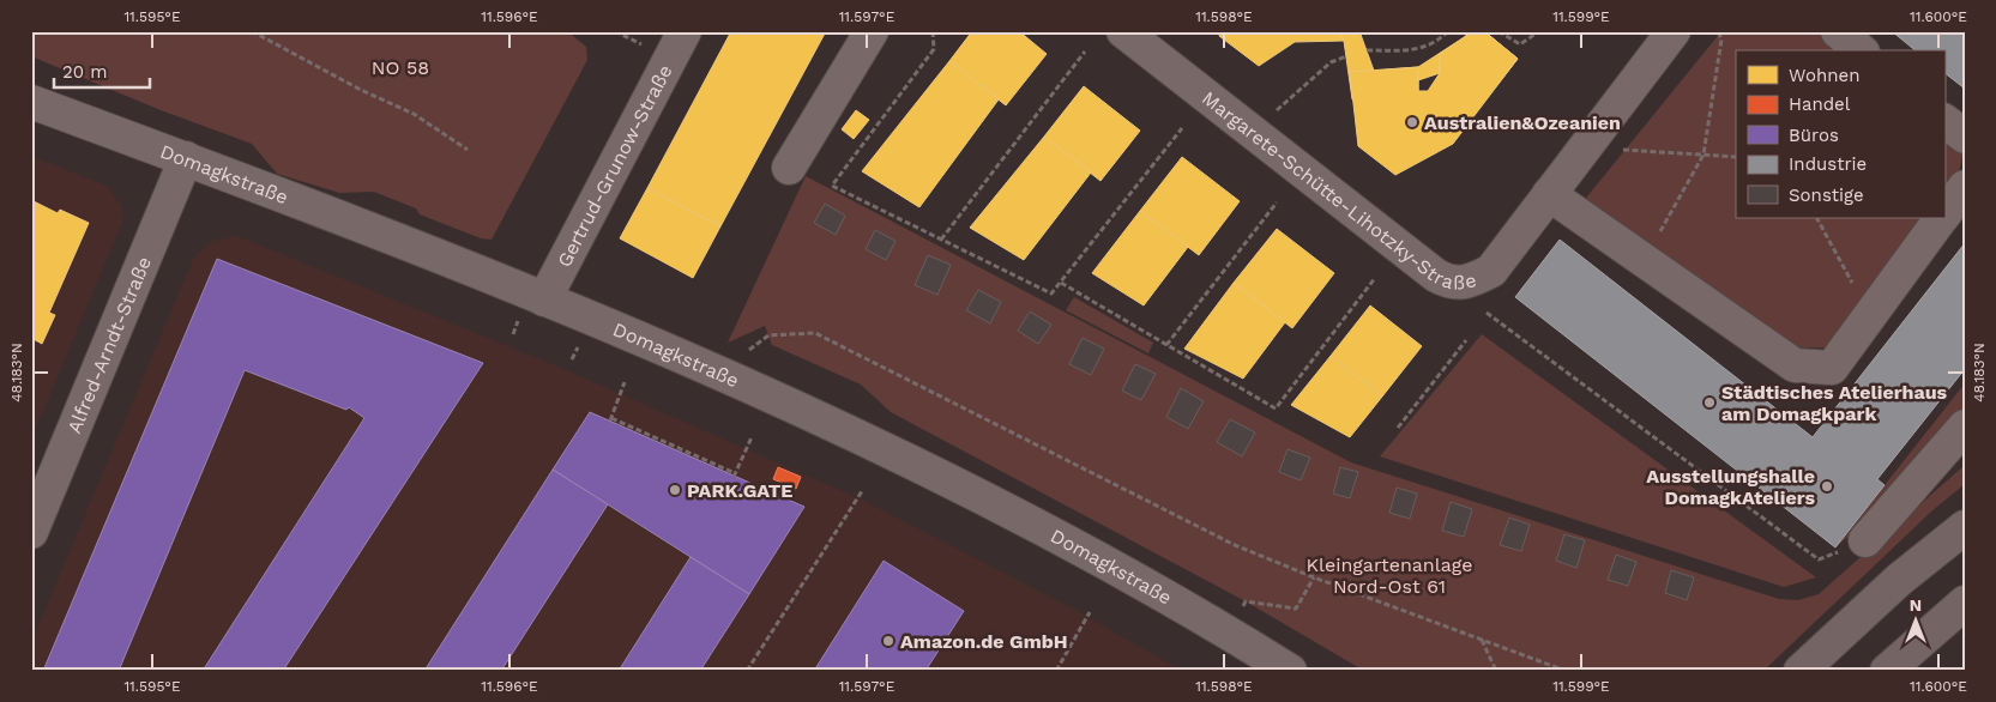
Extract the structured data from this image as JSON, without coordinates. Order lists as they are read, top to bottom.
{
  "streets": {
    "street": [
      "Gertrud-Grunow-Straße",
      "Domagkstraße",
      "Margarete-Schütte-Lihotzky-Straße",
      "Alfred-Arndt-Straße"
    ]
  },
  "crossings": [
    ["Gertrud-Grunow-Straße", "Domagkstraße"],
    ["Domagkstraße", "Alfred-Arndt-Straße"]
  ],
  "parks": ["NO 58", "Kleingartenanlage Nord-Ost 61"],
  "places": [
    "Australien&Ozeanien",
    "Städtisches Atelierhaus am Domagkpark",
    "Ausstellungshalle DomagkAteliers",
    "PARK.GATE",
    "Amazon.de GmbH"
  ],
  "legend": [
    "Wohnen",
    "Handel",
    "Büros",
    "Industrie",
    "Sonstige"
  ],
  "scale_bar": "20 m",
  "north": "top",
  "coordinates": [
    "11.595°E",
    "11.596°E",
    "11.597°E",
    "11.598°E",
    "11.599°E",
    "11.600°E",
    "48.183°N"
  ]
}
